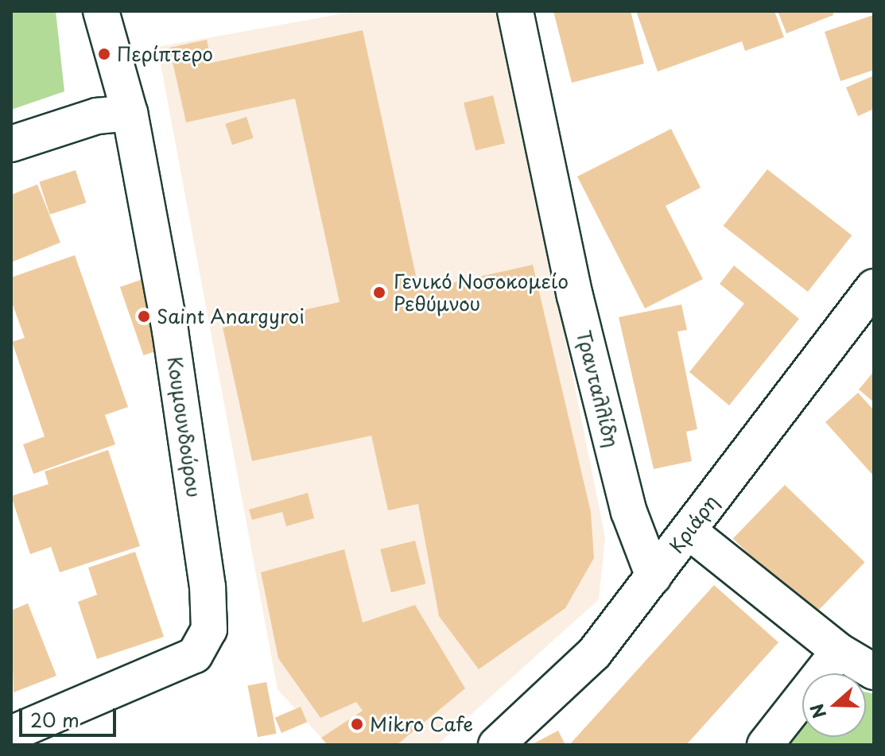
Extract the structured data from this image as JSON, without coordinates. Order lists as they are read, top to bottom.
{
  "streets": {
    "street": ["Τρανταλλίδη", "Κουμουνδούρου", "Κριάρη"]
  },
  "crossings": [
    ["Τρανταλλίδη", "Κριάρη"]
  ],
  "places": [
    "Περίπτερο",
    "Γενικό Νοσοκομείο Ρεθύμνου",
    "Saint Anargyroi",
    "Mikro Cafe"
  ],
  "scale_bar": "20 m",
  "north": "left"
}
